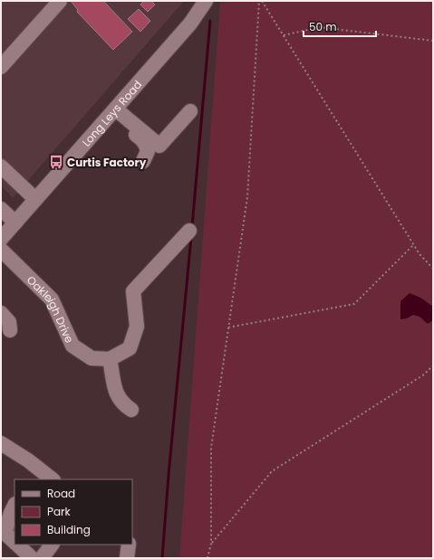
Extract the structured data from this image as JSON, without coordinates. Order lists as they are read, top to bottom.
{
  "streets": {
    "street": ["Long Leys Road", "Oakleigh Drive"]
  },
  "places": {
    "bus stop": ["Curtis Factory"]
  },
  "legend": ["Road", "Park", "Building"],
  "scale_bar": "50 m"
}
